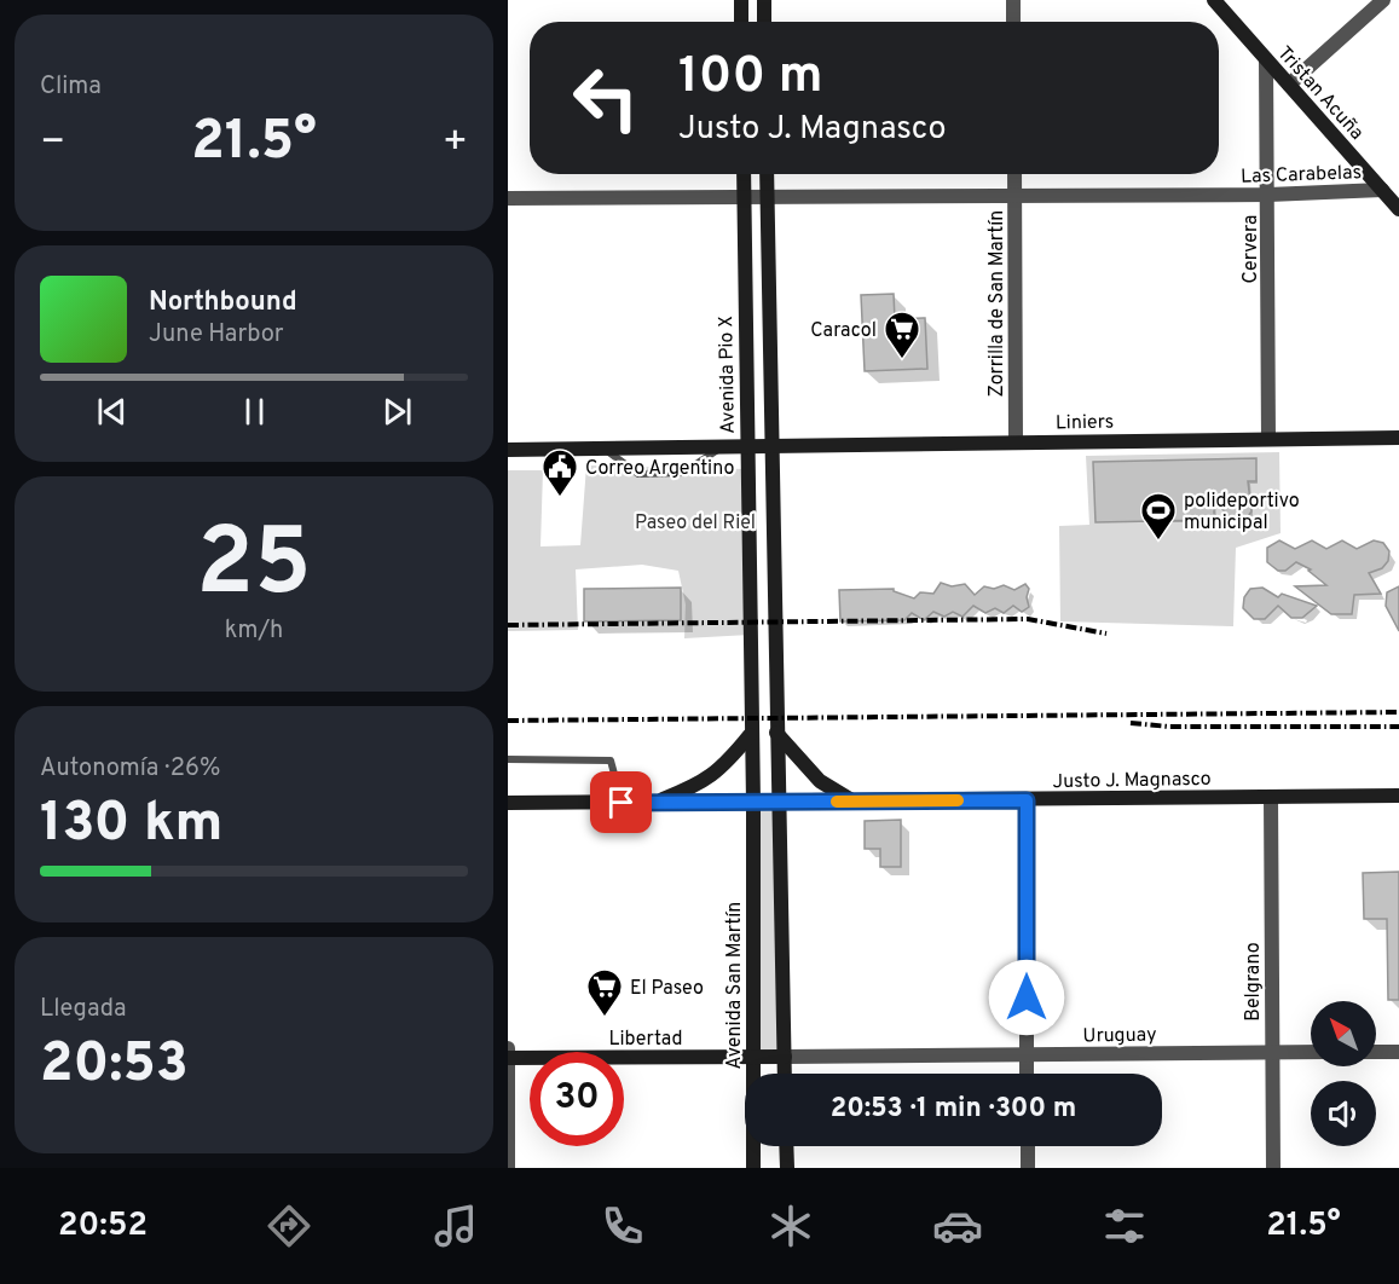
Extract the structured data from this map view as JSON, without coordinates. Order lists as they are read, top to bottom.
{
  "streets": {
    "main road": [
      "Tristan Acuña",
      "Avenida Pio X",
      "Liniers",
      "Justo J. Magnasco",
      "Avenida San Martín",
      "Libertad"
    ],
    "street": [
      "Las Carabelas",
      "Cervera",
      "Zorrilla de San Martín",
      "Belgrano",
      "Uruguay"
    ]
  },
  "crossings": [
    ["Tristan Acuña", "Las Carabelas"],
    ["Tristan Acuña", "Cervera"],
    ["Las Carabelas", "Cervera"],
    ["Las Carabelas", "Zorrilla de San Martín"],
    ["Las Carabelas", "Avenida Pio X"],
    ["Cervera", "Liniers"],
    ["Zorrilla de San Martín", "Liniers"],
    ["Avenida Pio X", "Liniers"],
    ["Avenida Pio X", "Justo J. Magnasco"],
    ["Avenida Pio X", "Avenida San Martín"],
    ["Justo J. Magnasco", "Belgrano"],
    ["Justo J. Magnasco", "Avenida San Martín"],
    ["Belgrano", "Uruguay"],
    ["Avenida San Martín", "Libertad"],
    ["Uruguay", "Libertad"]
  ],
  "parks": ["Paseo del Riel"],
  "places": {
    "supermarket": ["Caracol", "El Paseo"],
    "public building": ["Correo Argentino"],
    "sports": ["polideportivo municipal"]
  },
  "north": "top left",
  "page": {
    "tile": [
      "Clima",
      ["25", "km/h"],
      ["Autonomía · 26%", "130 km"],
      ["Llegada", "20:53"]
    ],
    "turn": ["100 m", "Justo J. Magnasco"],
    "heat": ["−", "21.5°", "+"],
    "song": ["Northbound", "June Harbor"],
    "limit": "30",
    "trip": "20:53 · 1 min · 300 m",
    "tabs": ["20:52", "21.5°"]
  }
}
